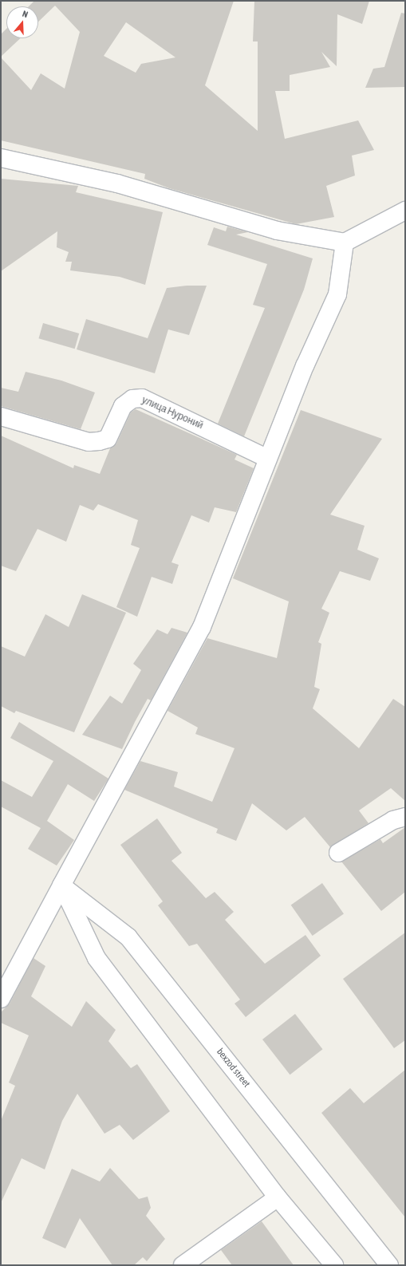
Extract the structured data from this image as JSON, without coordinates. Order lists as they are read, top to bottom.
{
  "streets": {
    "street": ["улица Нуроний", "bexzod street"]
  },
  "north": "top"
}
